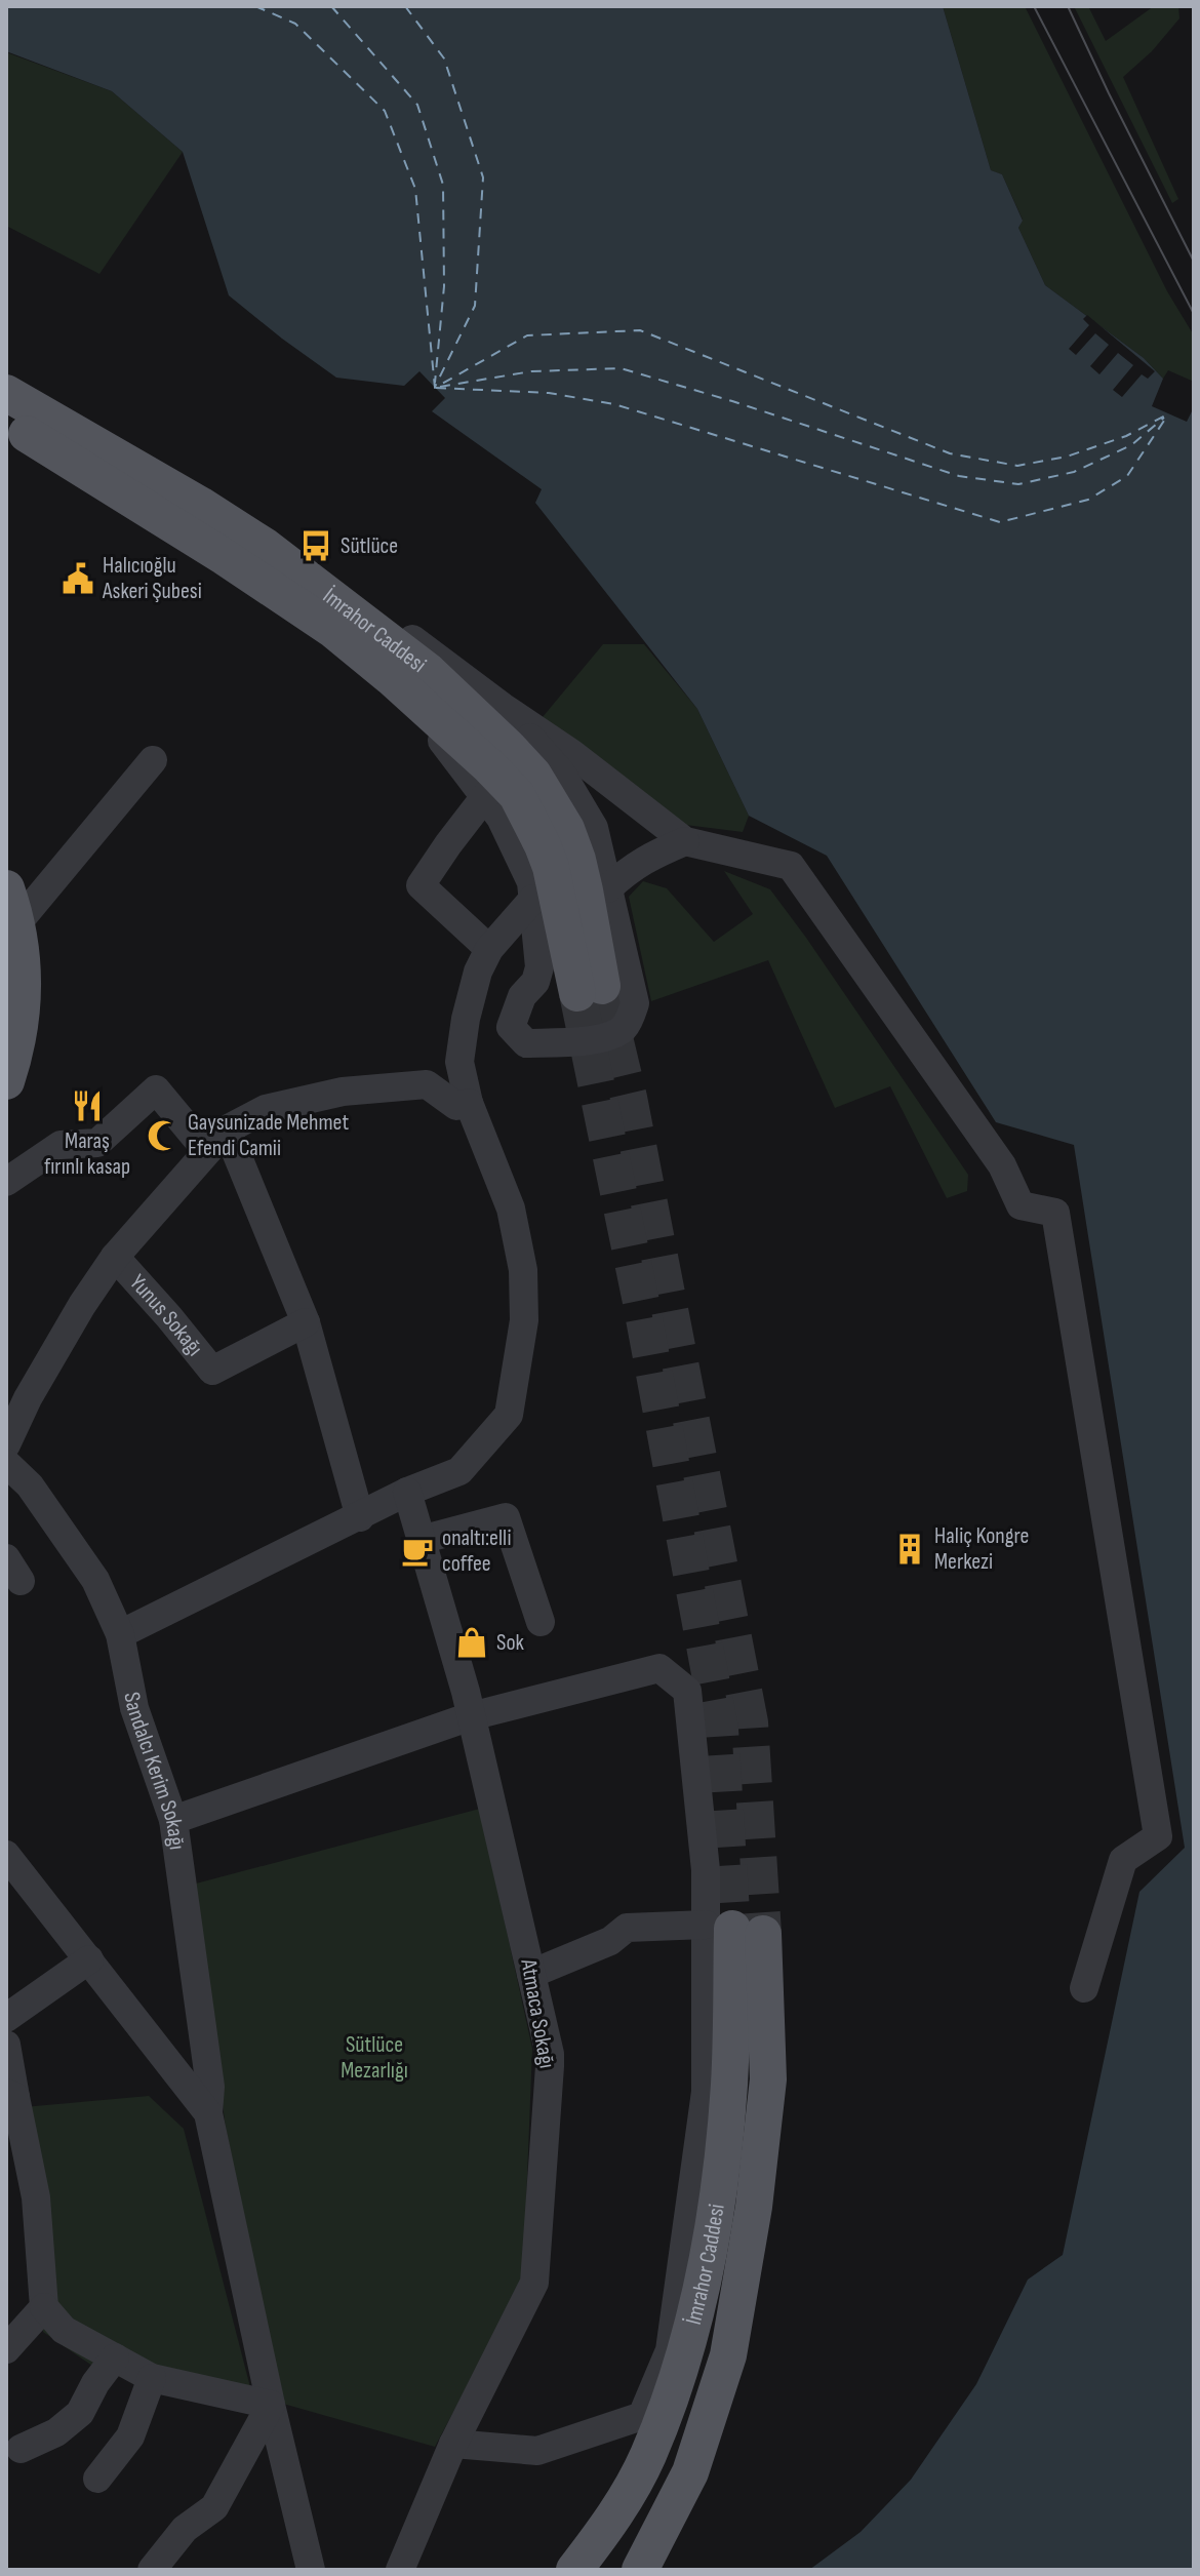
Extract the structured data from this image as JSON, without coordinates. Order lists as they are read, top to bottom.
{
  "streets": {
    "main road": ["İmrahor Caddesi"],
    "street": ["Yunus Sokağı", "Sandalcı Kerim Sokağı", "Atmaca Sokağı"]
  },
  "parks": ["Sütlüce Mezarlığı"],
  "places": {
    "bus stop": ["Sütlüce"],
    "public building": ["Halıcıoğlu Askeri Şubesi"],
    "restaurant": ["Maraş fırınlı kasap"],
    "mosque": ["Gaysunizade Mehmet Efendi Camii"],
    "building": ["Haliç Kongre Merkezi"],
    "cafe": ["onaltı:elli coffee"],
    "shop": ["Sok"]
  }
}
